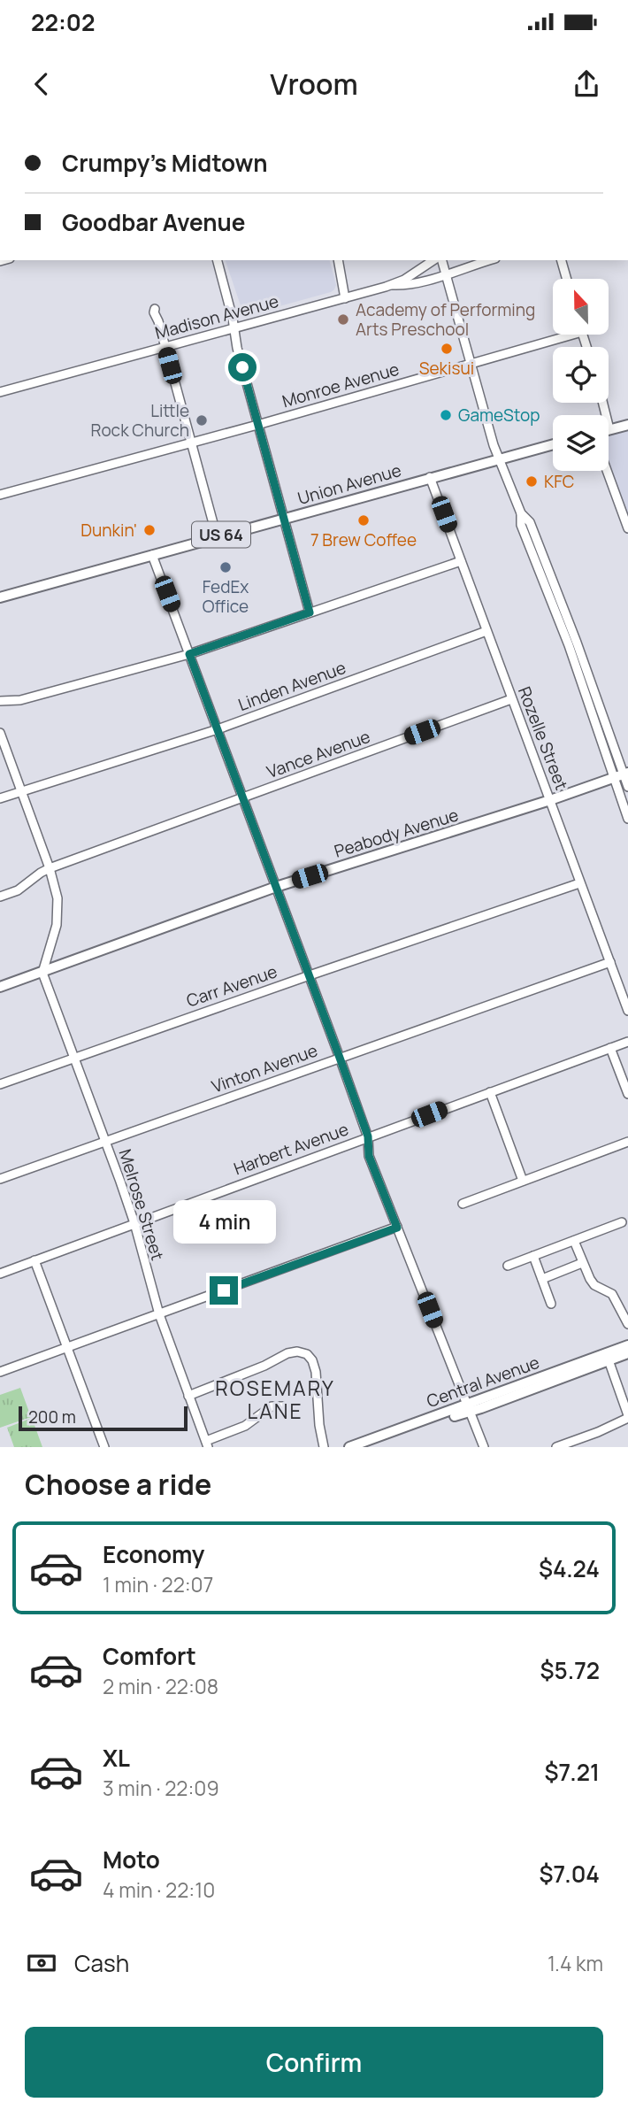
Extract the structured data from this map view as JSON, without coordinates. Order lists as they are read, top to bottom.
{
  "streets": {
    "main road": [
      "Union Avenue",
      "US 64",
      "Peabody Avenue",
      "Central Avenue"
    ],
    "street": [
      "Madison Avenue",
      "Monroe Avenue",
      "Linden Avenue",
      "Rozelle Street",
      "Vance Avenue",
      "Carr Avenue",
      "Vinton Avenue",
      "Harbert Avenue",
      "Melrose Street"
    ]
  },
  "crossings": [
    ["Union Avenue", "Rozelle Street"],
    ["Linden Avenue", "Rozelle Street"],
    ["Rozelle Street", "Vance Avenue"],
    ["Rozelle Street", "Peabody Avenue"],
    ["Rozelle Street", "Carr Avenue"],
    ["Rozelle Street", "Vinton Avenue"],
    ["Peabody Avenue", "Melrose Street"],
    ["Carr Avenue", "Melrose Street"],
    ["Vinton Avenue", "Melrose Street"],
    ["Harbert Avenue", "Melrose Street"]
  ],
  "districts": ["ROSEMARY LANE"],
  "places": [
    "Academy of Performing Arts Preschool",
    "Sekisui",
    "GameStop",
    "Little Rock Church",
    "KFC",
    "7 Brew Coffee",
    "Dunkin'",
    "FedEx Office"
  ],
  "scale_bar": "200 m",
  "north": "top",
  "page": {
    "status": "22:02",
    "header": "Vroom",
    "banner": ["Crumpy's Midtown", "Goodbar Avenue"],
    "bubble": "4 min",
    "scale": "200 m",
    "heading": "Choose a ride",
    "list": [
      {
        "name": "Economy",
        "note": "1 min · 22:07",
        "value": "$4.24"
      },
      {
        "name": "Comfort",
        "note": "2 min · 22:08",
        "value": "$5.72"
      },
      {
        "name": "XL",
        "note": "3 min · 22:09",
        "value": "$7.21"
      },
      {
        "name": "Moto",
        "note": "4 min · 22:10",
        "value": "$7.04"
      }
    ],
    "pay": ["Cash", "1.4 km"],
    "buttons": "Confirm"
  }
}
